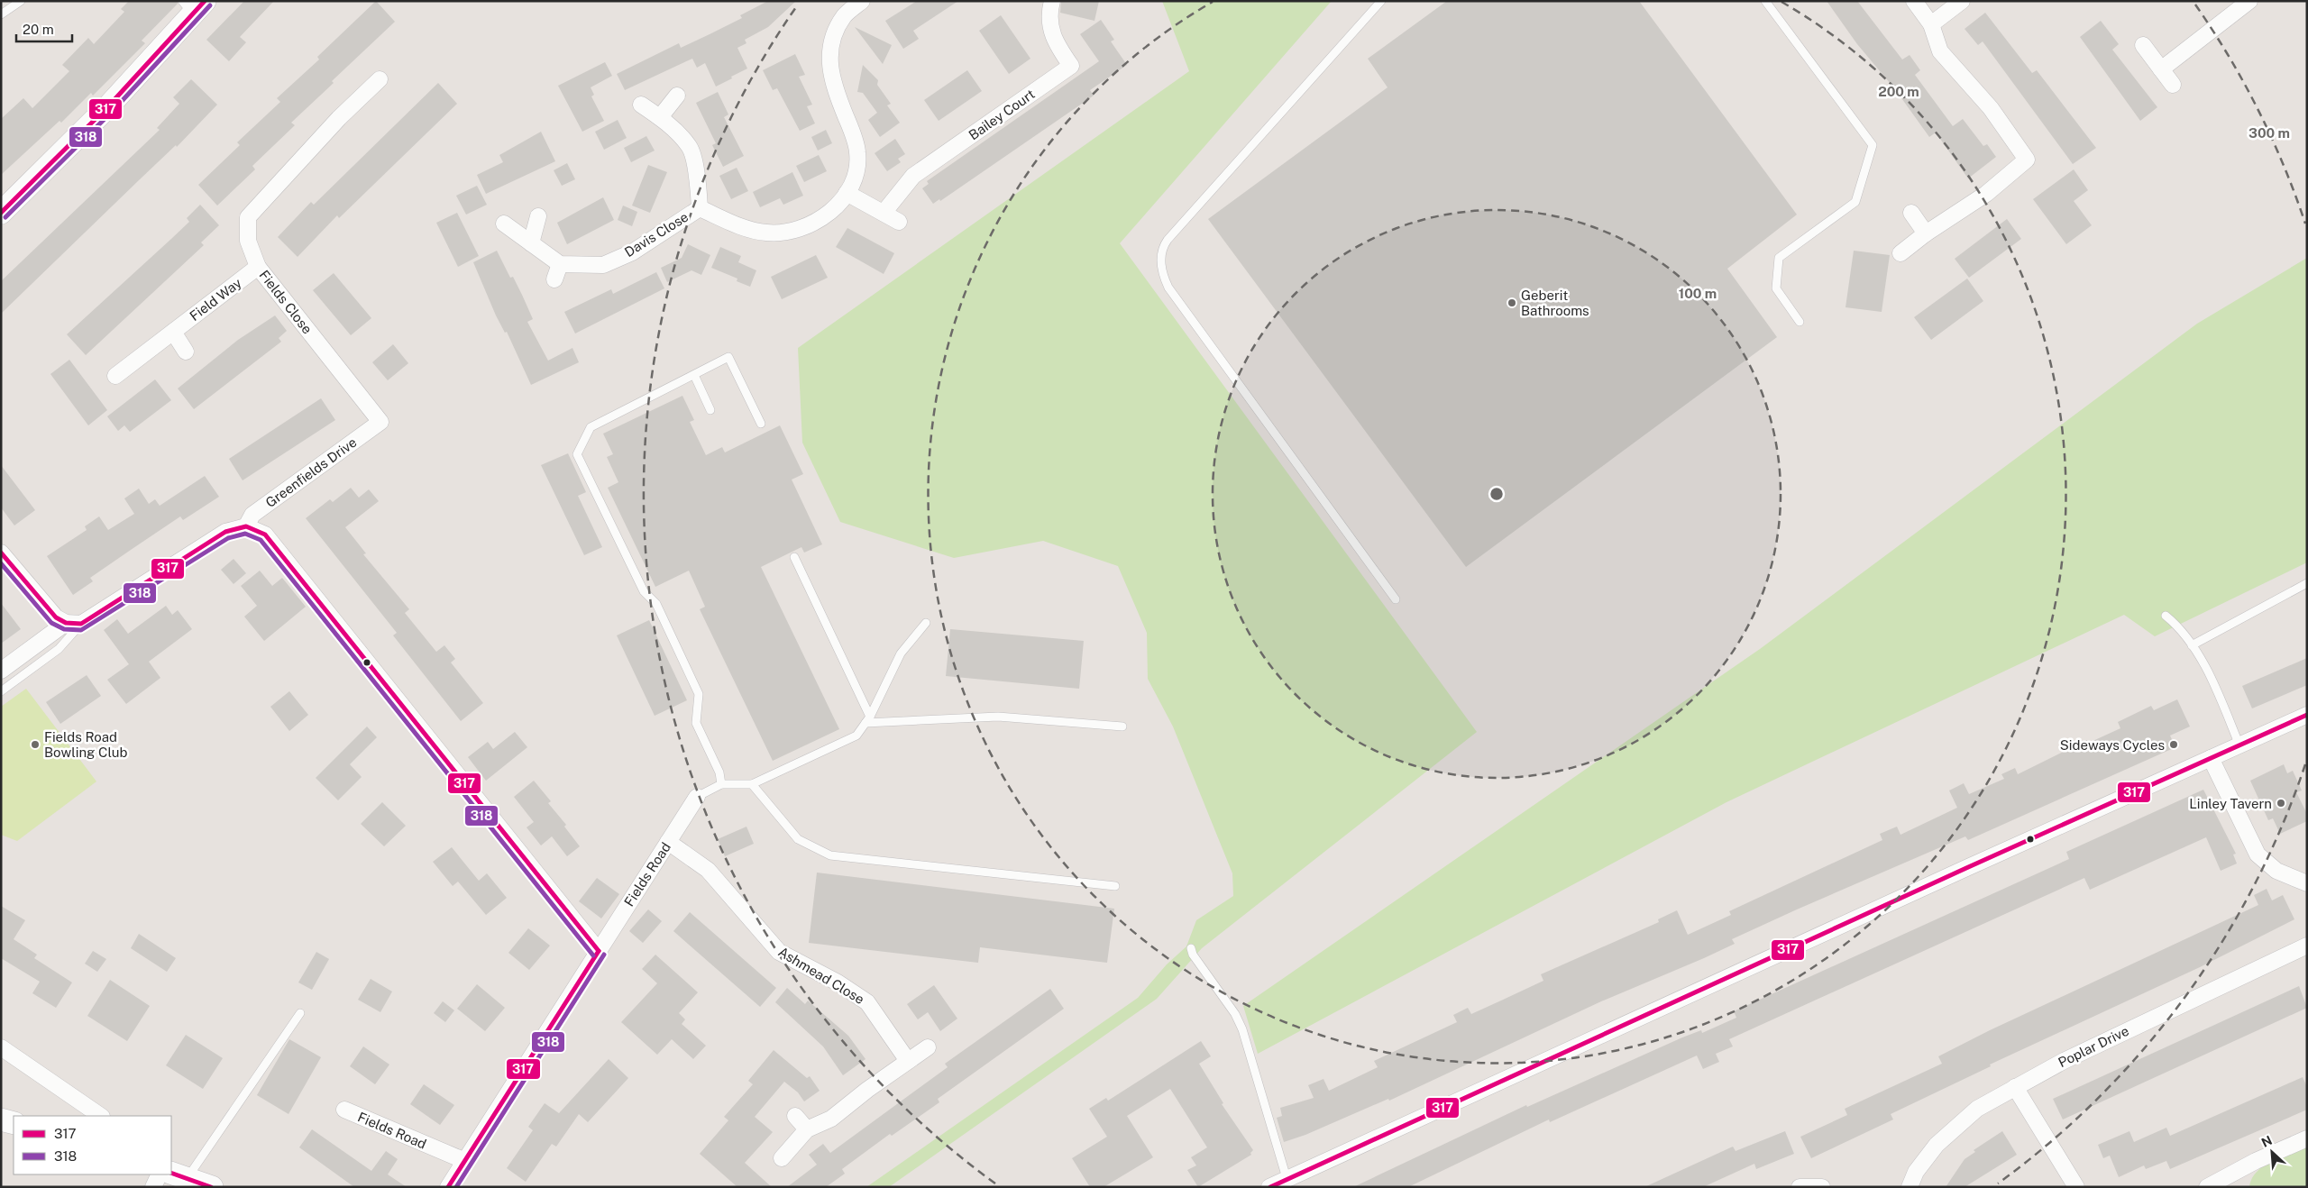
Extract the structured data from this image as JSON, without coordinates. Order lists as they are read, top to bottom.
{
  "streets": {
    "street": [
      "Bailey Court",
      "Davis Close",
      "Field Way",
      "Fields Close",
      "Greenfields Drive",
      "Fields Road",
      "Ashmead Close",
      "Poplar Drive"
    ]
  },
  "crossings": [
    ["Field Way", "Fields Close"],
    ["Fields Close", "Greenfields Drive"],
    ["Fields Road", "Ashmead Close"]
  ],
  "places": [
    "Geberit Bathrooms",
    "Fields Road Bowling Club",
    "Sideways Cycles",
    "Linley Tavern"
  ],
  "lines": ["transit line 317", "transit line 318"],
  "legend": ["317", "318"],
  "scale_bar": "20 m",
  "north": "top left",
  "rings": ["200 m", "300 m", "100 m"]
}
